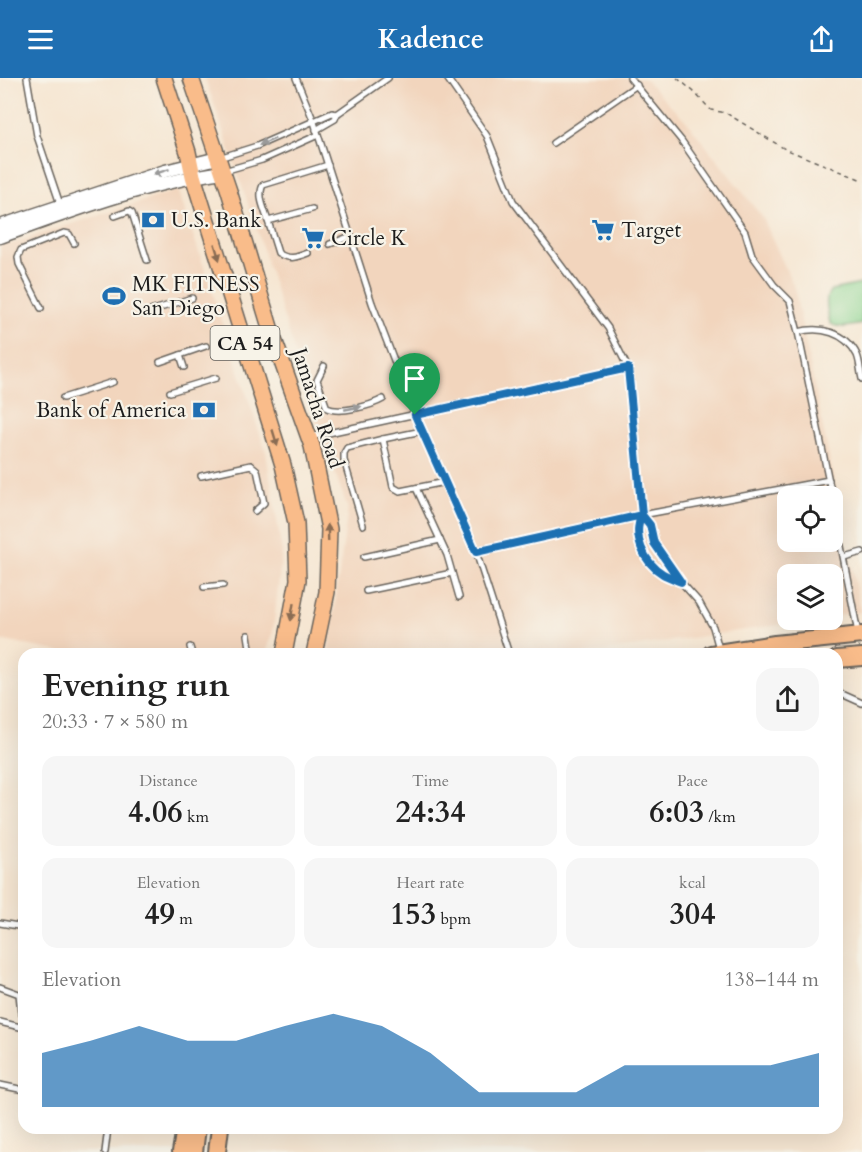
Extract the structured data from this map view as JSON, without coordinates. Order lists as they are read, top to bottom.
{
  "streets": {
    "main road": ["CA 54", "Jamacha Road"]
  },
  "places": {
    "bank": ["U.S. Bank", "Bank of America"],
    "supermarket": ["Target", "Circle K"],
    "sports": ["MK FITNESS San Diego"]
  },
  "page": {
    "header": "Kadence",
    "heading": ["Evening run", "20:33 · 7 × 580 m"],
    "stats": [
      ["Distance", "4.06 km"],
      ["Time", "24:34"],
      ["Pace", "6:03 /km"],
      ["Elevation", "49 m"],
      ["Heart rate", "153 bpm"],
      ["kcal", "304"]
    ],
    "chart": ["Elevation", "138–144 m"]
  }
}
